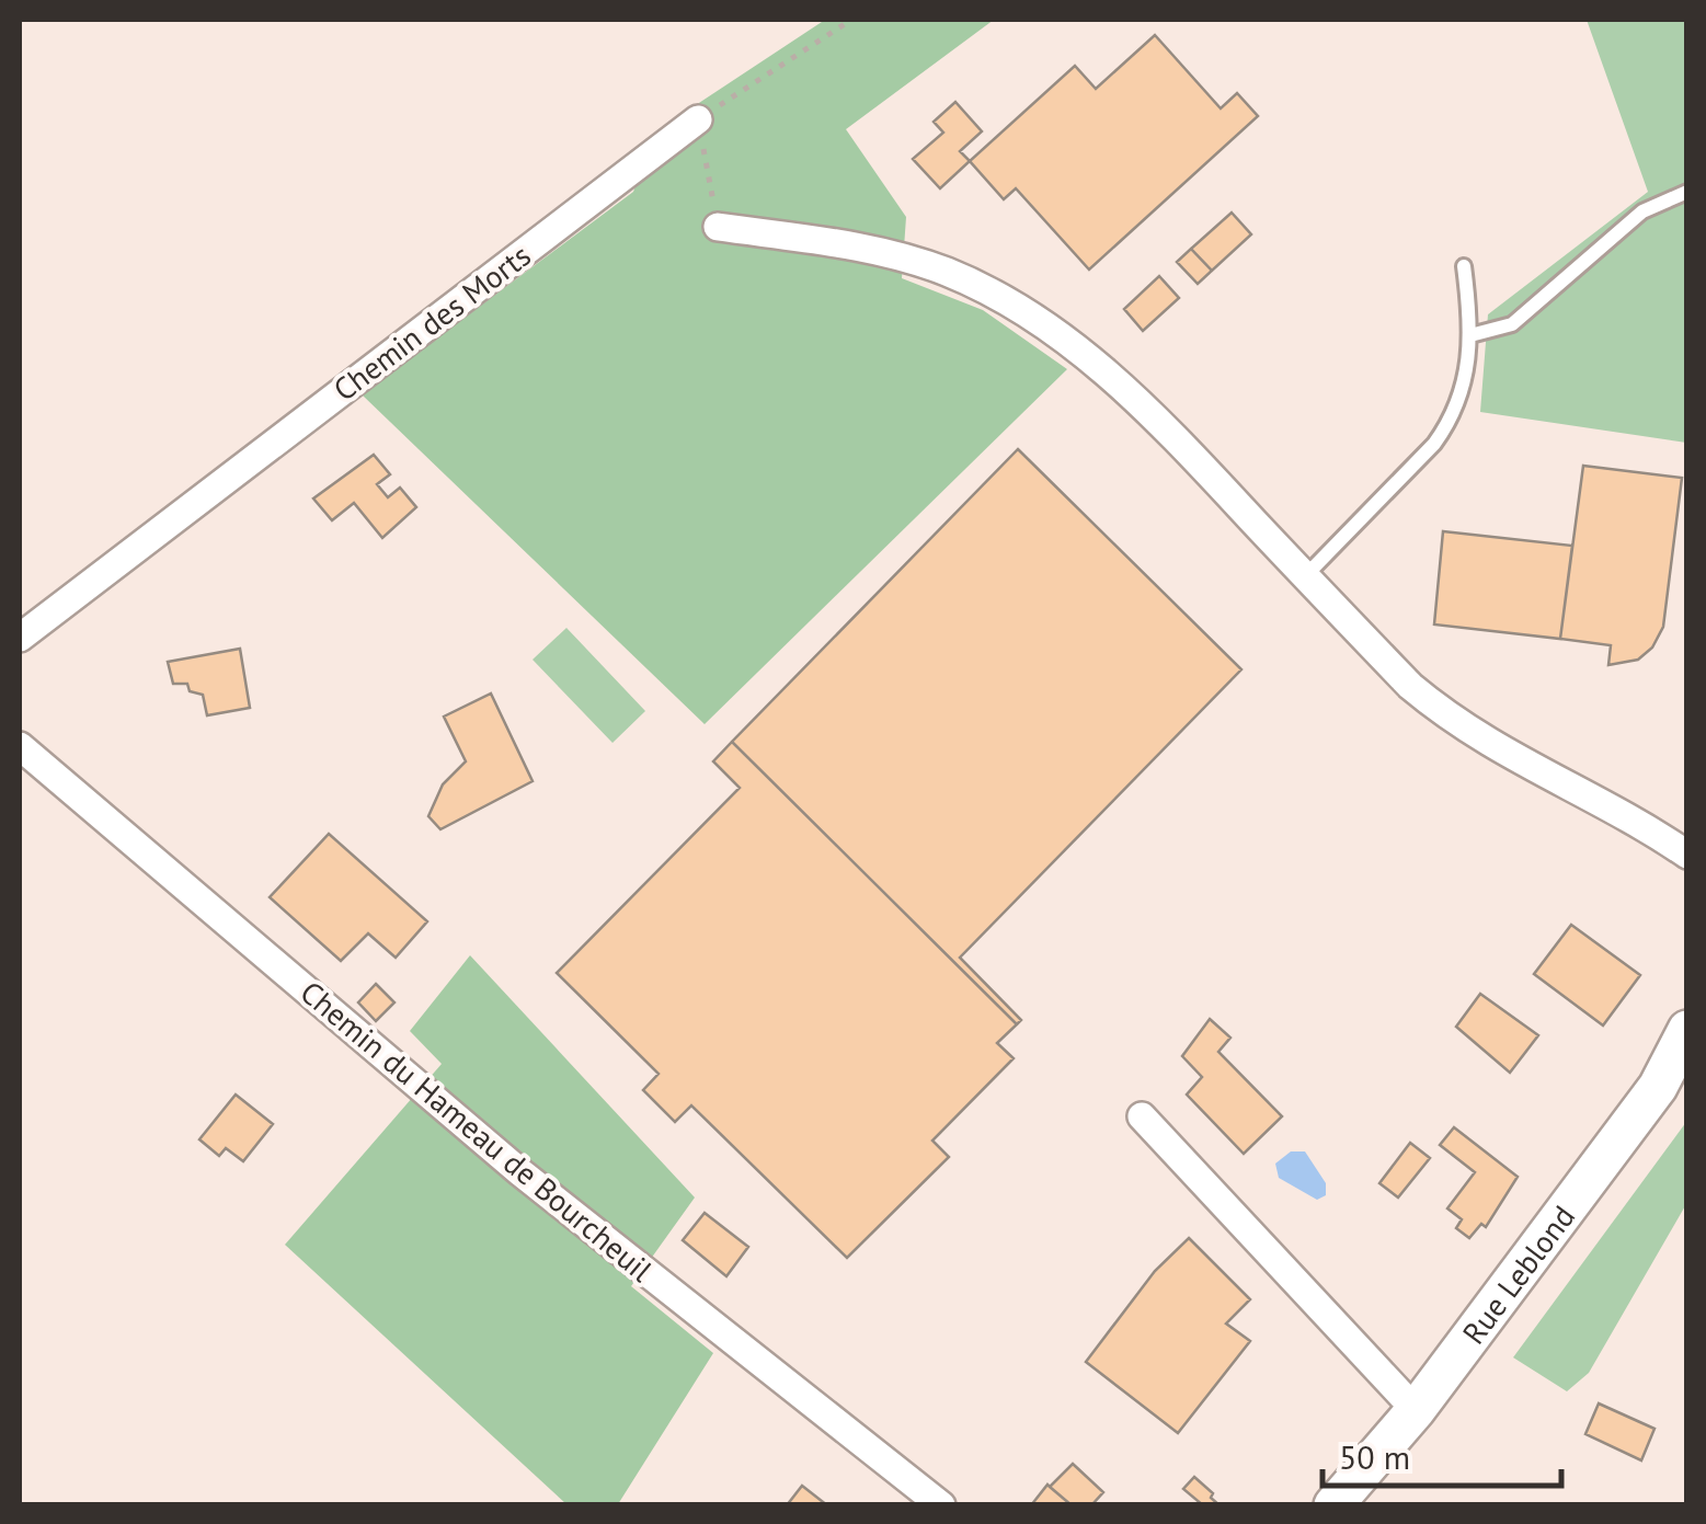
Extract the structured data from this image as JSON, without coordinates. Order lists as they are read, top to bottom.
{
  "streets": {
    "main road": ["Rue Leblond"],
    "street": ["Chemin des Morts", "Chemin du Hameau de Bourcheuil"]
  },
  "scale_bar": "50 m"
}
